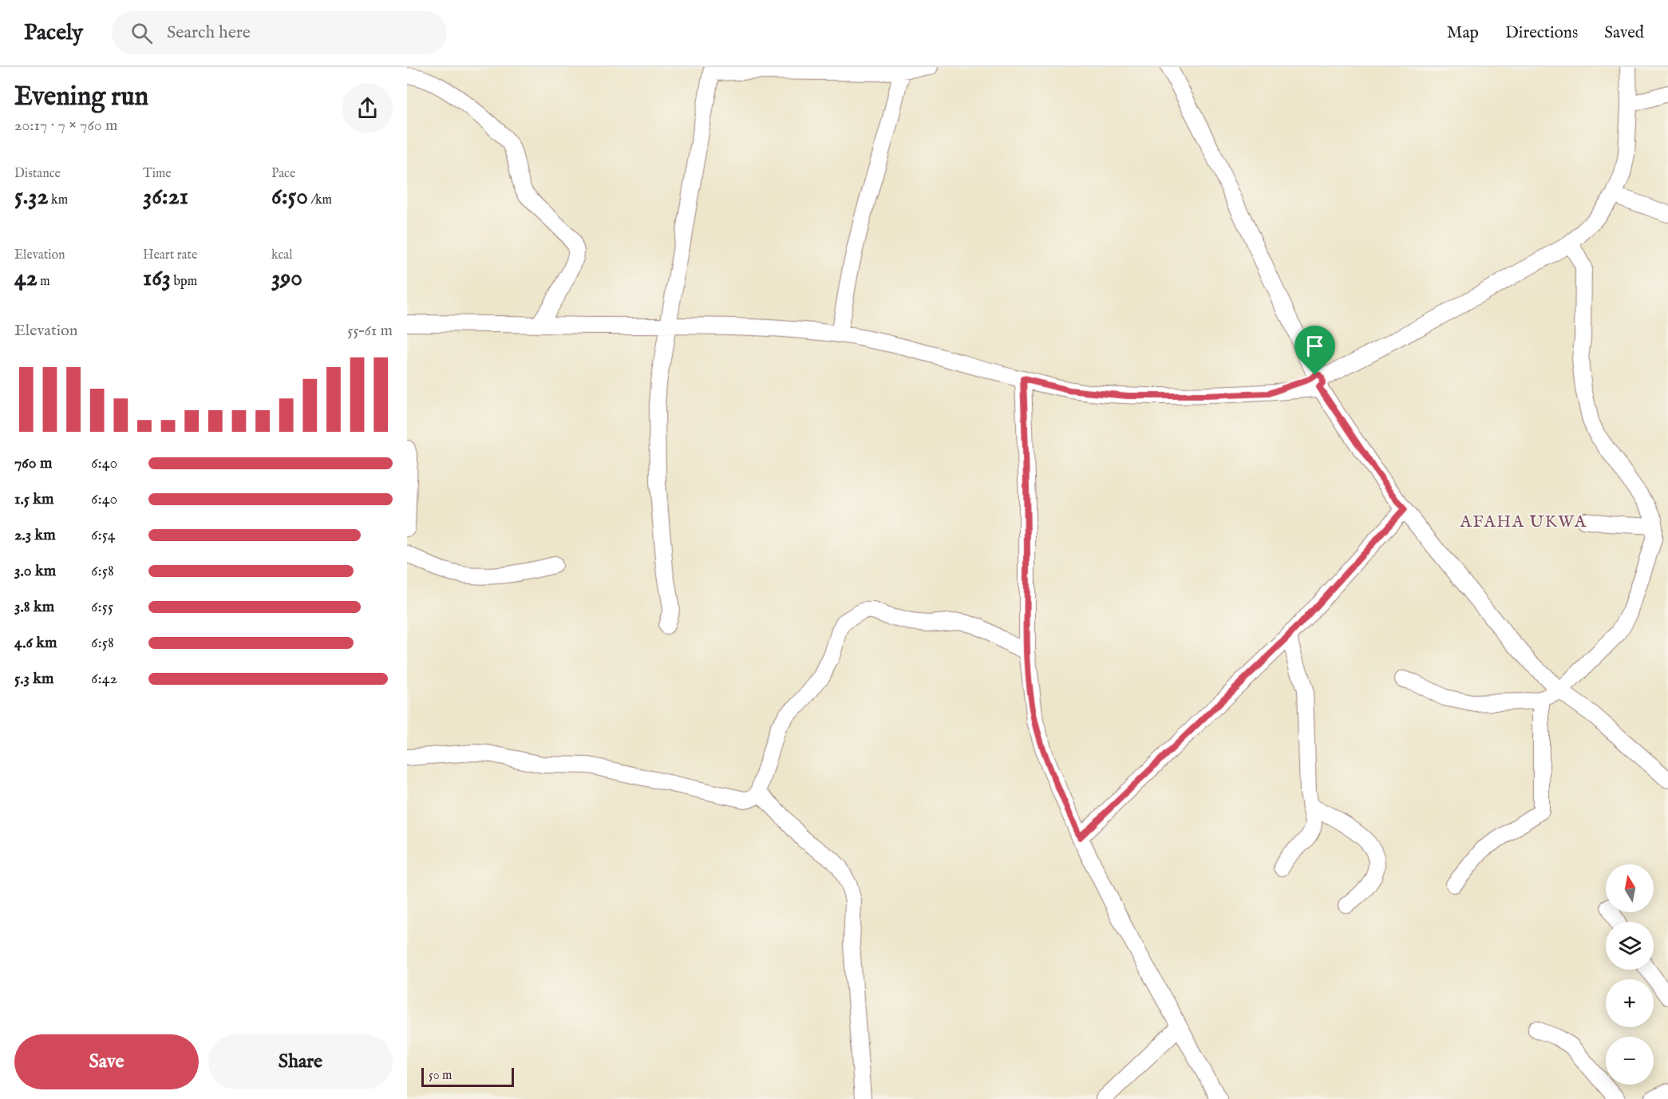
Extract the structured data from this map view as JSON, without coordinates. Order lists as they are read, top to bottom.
{
  "districts": ["AFAHA UKWA"],
  "scale_bar": "50 m",
  "north": "top",
  "page": {
    "header": "Pacely",
    "search": "Search here",
    "nav": ["Map", "Directions", "Saved"],
    "heading": ["Evening run", "20:17 · 7 × 760 m"],
    "stats": [
      ["Distance", "5.32 km"],
      ["Time", "36:21"],
      ["Pace", "6:50 /km"],
      ["Elevation", "42 m"],
      ["Heart rate", "163 bpm"],
      ["kcal", "390"]
    ],
    "chart": ["Elevation", "55–61 m"],
    "list": [
      {
        "name": "760 m",
        "note": "6:40"
      },
      {
        "name": "1.5 km",
        "note": "6:40"
      },
      {
        "name": "2.3 km",
        "note": "6:54"
      },
      {
        "name": "3.0 km",
        "note": "6:58"
      },
      {
        "name": "3.8 km",
        "note": "6:55"
      },
      {
        "name": "4.6 km",
        "note": "6:58"
      },
      {
        "name": "5.3 km",
        "note": "6:42"
      }
    ],
    "map_buttons": ["+", "−"],
    "buttons": ["Save", "Share"],
    "scale": "50 m"
  }
}
